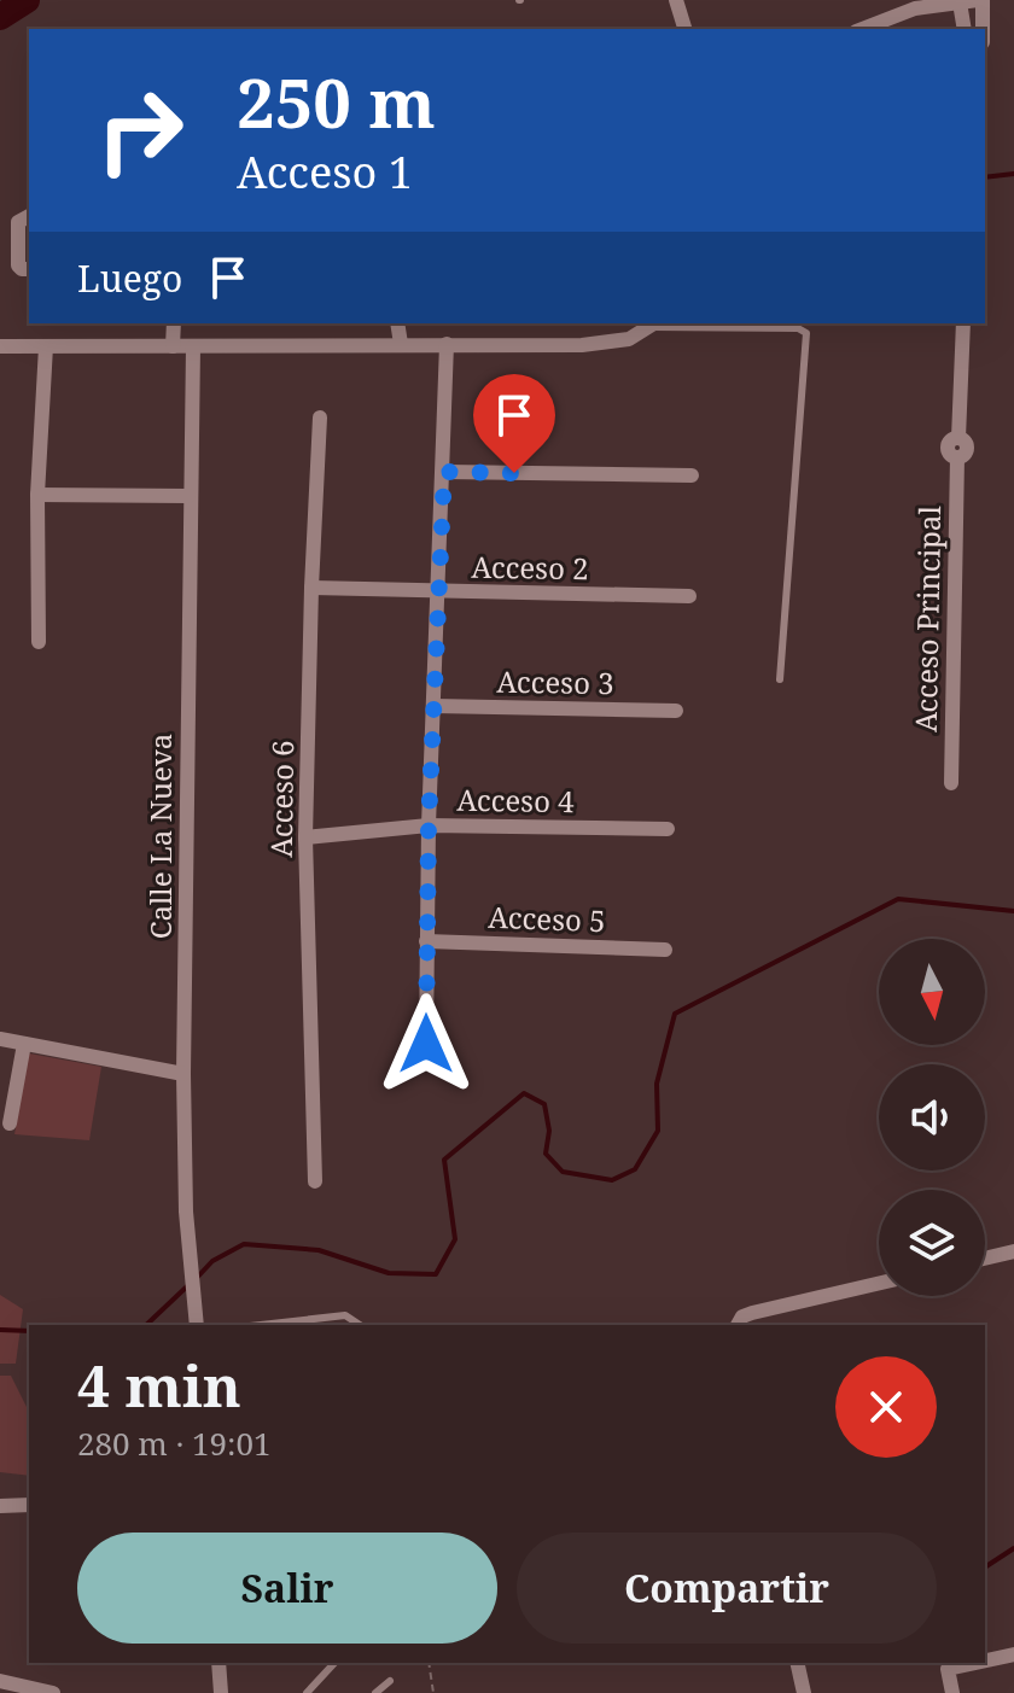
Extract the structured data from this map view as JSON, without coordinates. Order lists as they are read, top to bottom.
{
  "streets": {
    "street": [
      "Acceso 2",
      "Acceso Principal",
      "Acceso 3",
      "Acceso 6",
      "Acceso 4",
      "Calle La Nueva",
      "Acceso 5"
    ]
  },
  "crossings": [
    ["Acceso 2", "Acceso 6"],
    ["Acceso 6", "Acceso 4"]
  ],
  "north": "bottom",
  "page": {
    "turn": ["250 m", "Acceso 1"],
    "then": "Luego",
    "heading": ["4 min", "280 m · 19:01"],
    "buttons": ["Salir", "Compartir"]
  }
}
